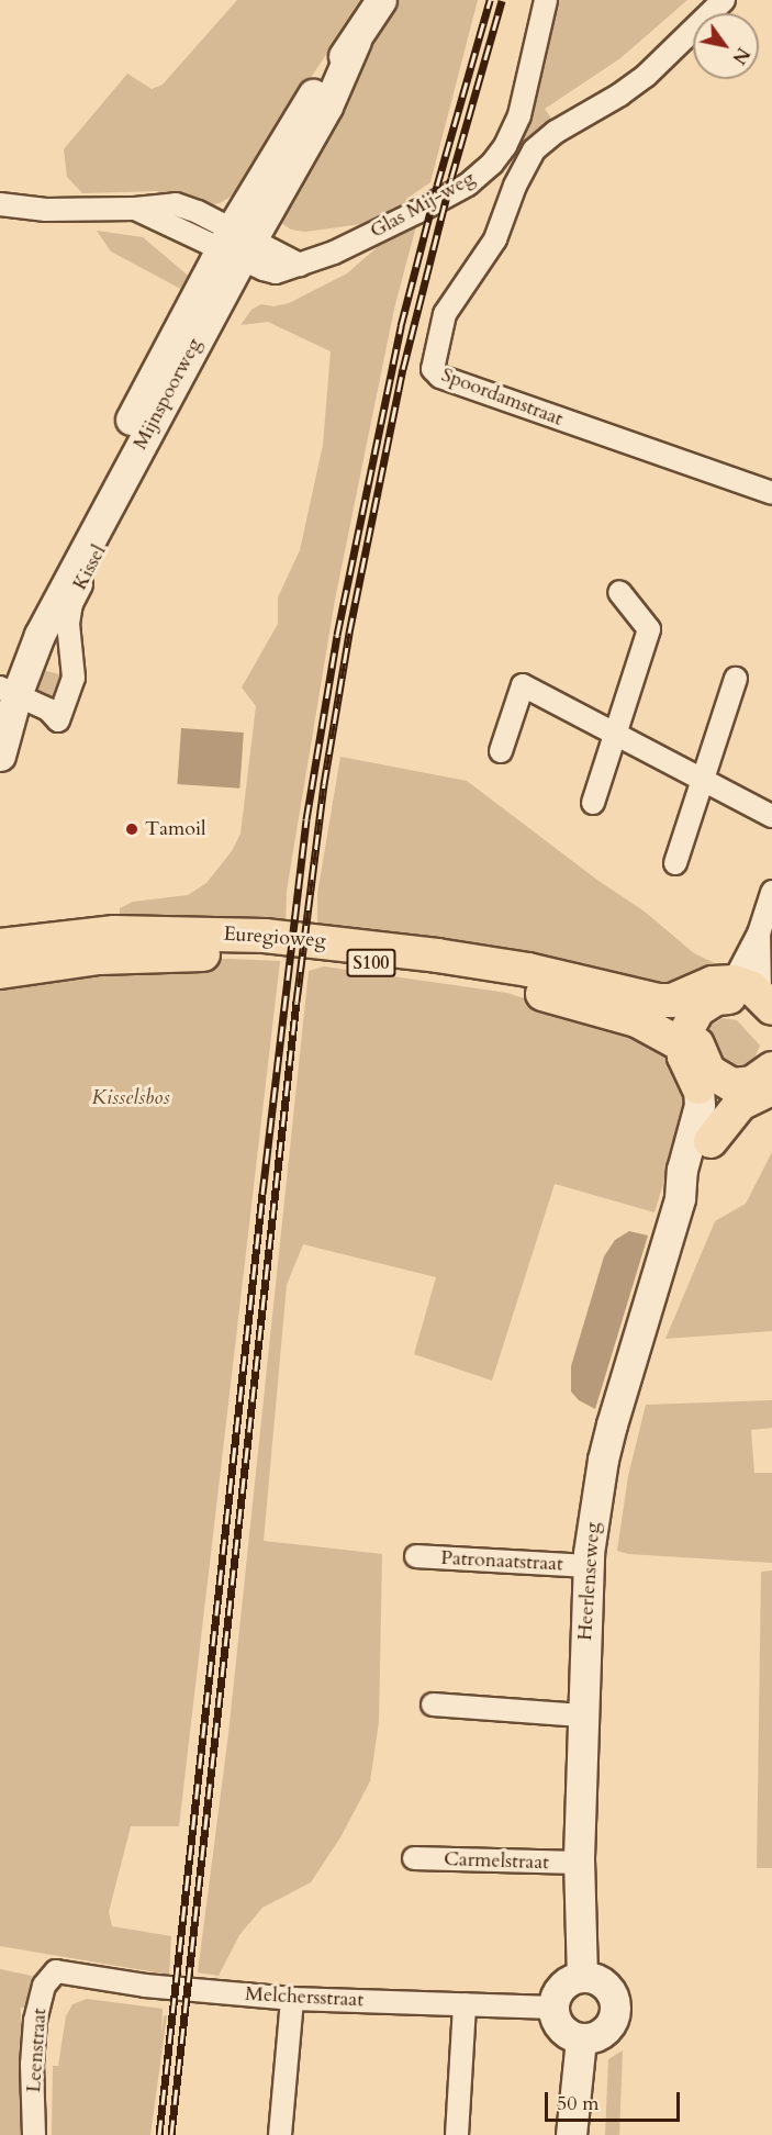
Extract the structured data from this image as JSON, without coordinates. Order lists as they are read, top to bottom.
{
  "streets": {
    "main road": [
      "Mijnspoorweg",
      "Euregioweg",
      "S100",
      "Heerlenseweg"
    ],
    "street": [
      "Glas Mij-weg",
      "Spoordamstraat",
      "Kissel",
      "Patronaatstraat",
      "Carmelstraat",
      "Melchersstraat",
      "Leenstraat"
    ]
  },
  "crossings": [
    ["Glas Mij-weg", "Mijnspoorweg"],
    ["Mijnspoorweg", "Kissel"],
    ["Euregioweg", "S100"],
    ["Patronaatstraat", "Heerlenseweg"],
    ["Heerlenseweg", "Carmelstraat"],
    ["Heerlenseweg", "Melchersstraat"],
    ["Melchersstraat", "Leenstraat"]
  ],
  "parks": ["Kisselsbos"],
  "places": ["Tamoil"],
  "scale_bar": "50 m",
  "north": "bottom right"
}
